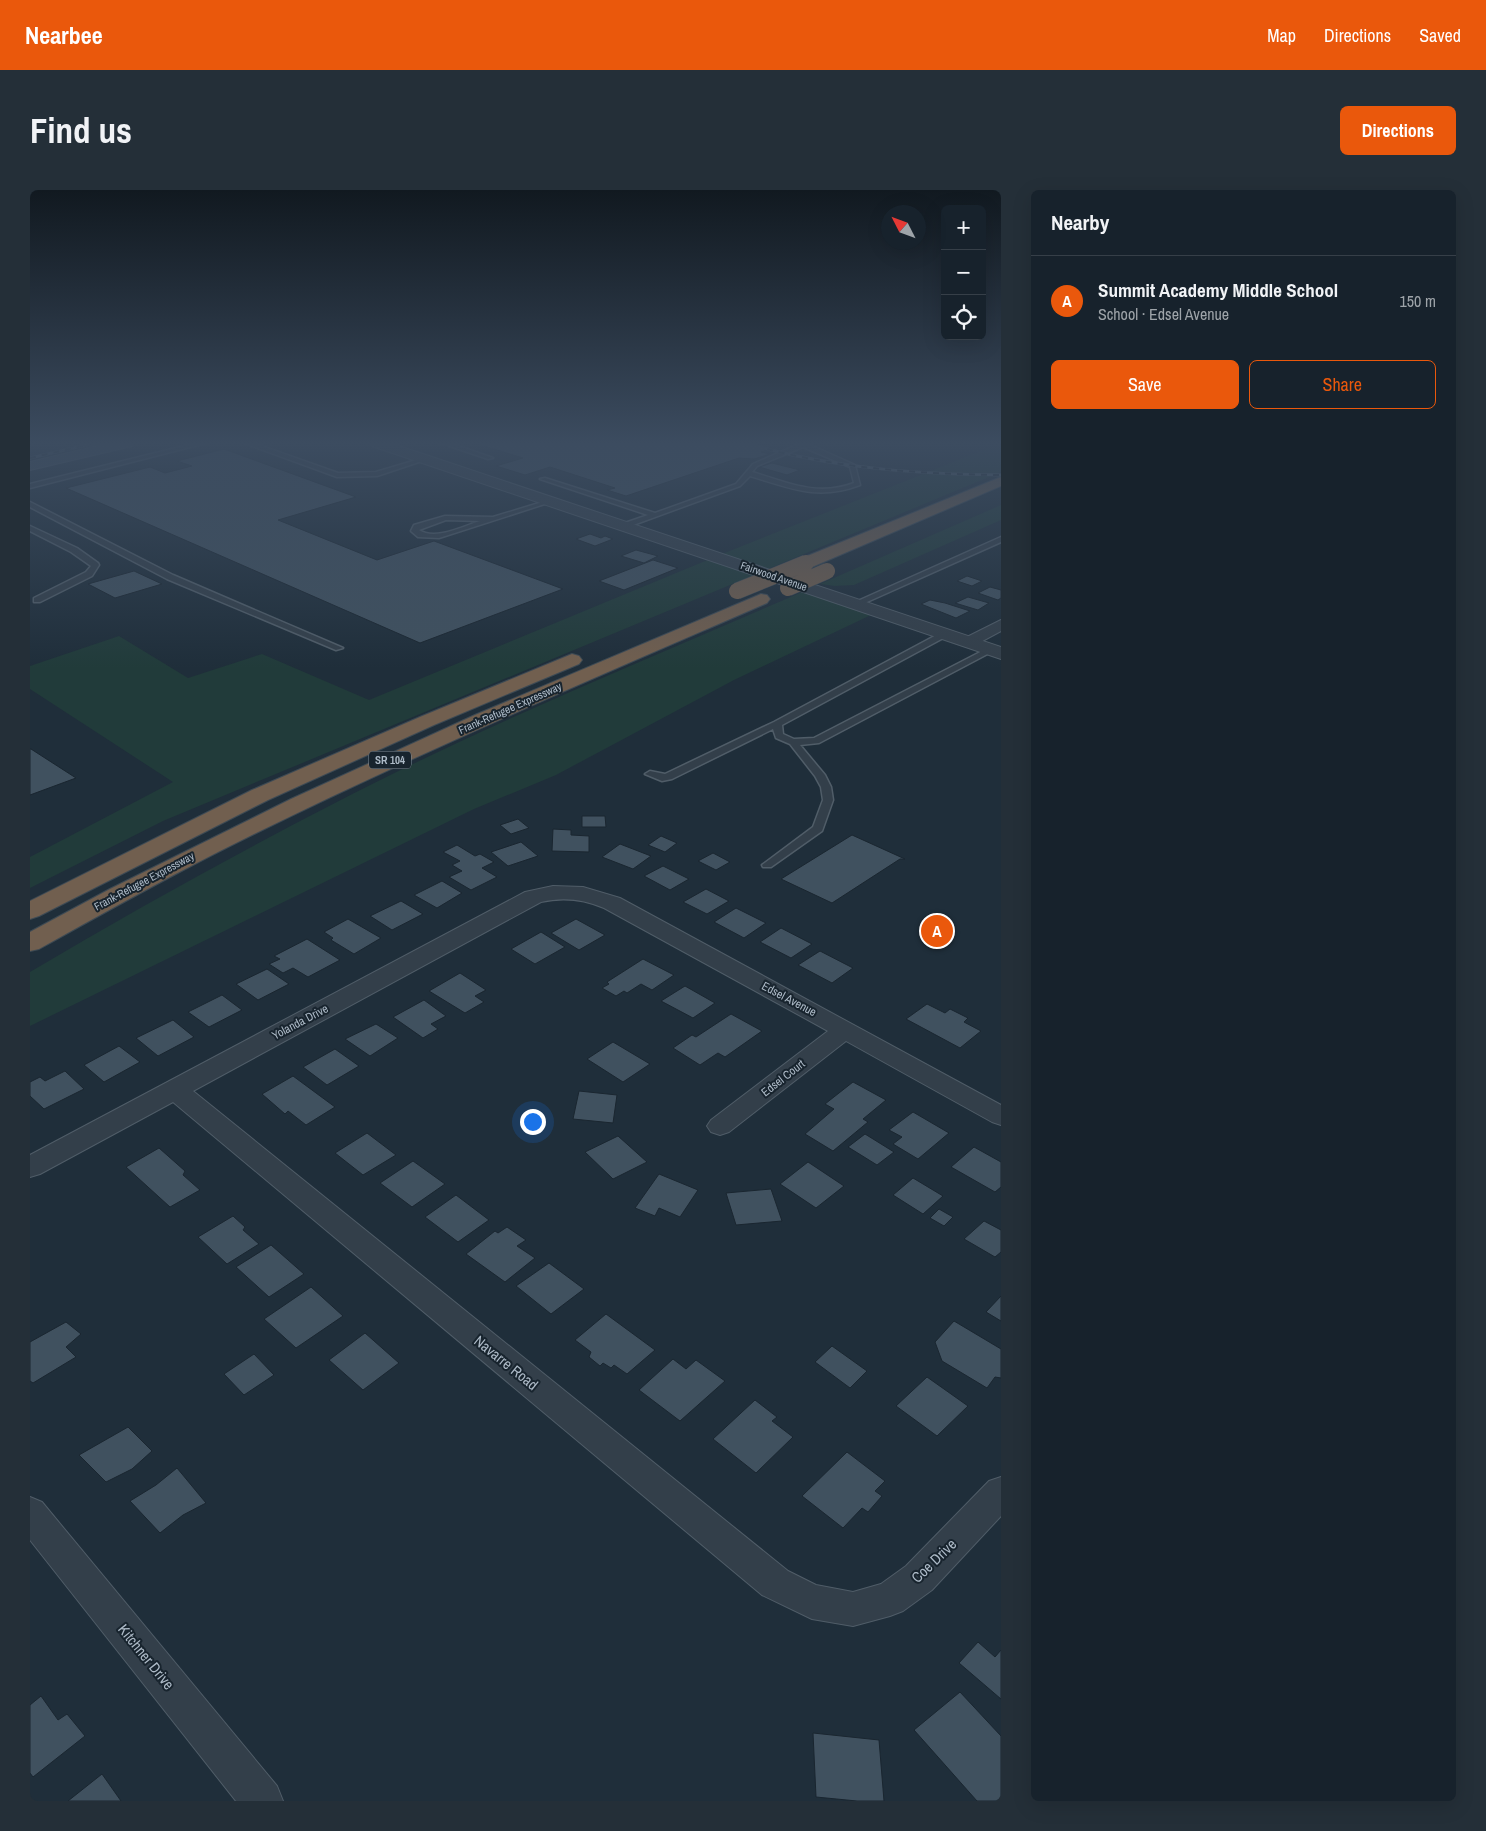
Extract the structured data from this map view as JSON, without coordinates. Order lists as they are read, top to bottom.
{
  "streets": {
    "highway": ["Frank-Refugee Expressway", "SR 104"],
    "street": [
      "Fairwood Avenue",
      "Edsel Avenue",
      "Yolanda Drive",
      "Edsel Court",
      "Navarre Road",
      "Coe Drive",
      "Kitchner Drive"
    ]
  },
  "crossings": [
    ["Edsel Avenue", "Yolanda Drive"],
    ["Edsel Avenue", "Edsel Court"],
    ["Yolanda Drive", "Navarre Road"],
    ["Navarre Road", "Coe Drive"]
  ],
  "north": "top left",
  "page": {
    "header": "Nearbee",
    "nav": ["Map", "Directions", "Saved"],
    "buttons": [
      "Directions",
      ["Save", "Share"]
    ],
    "title": "Find us",
    "heading": "Nearby",
    "map_buttons": ["+", "−"],
    "list": [
      {
        "mark": "A",
        "name": "Summit Academy Middle School",
        "note": "School · Edsel Avenue",
        "value": "150 m"
      }
    ],
    "pins": "A"
  }
}
